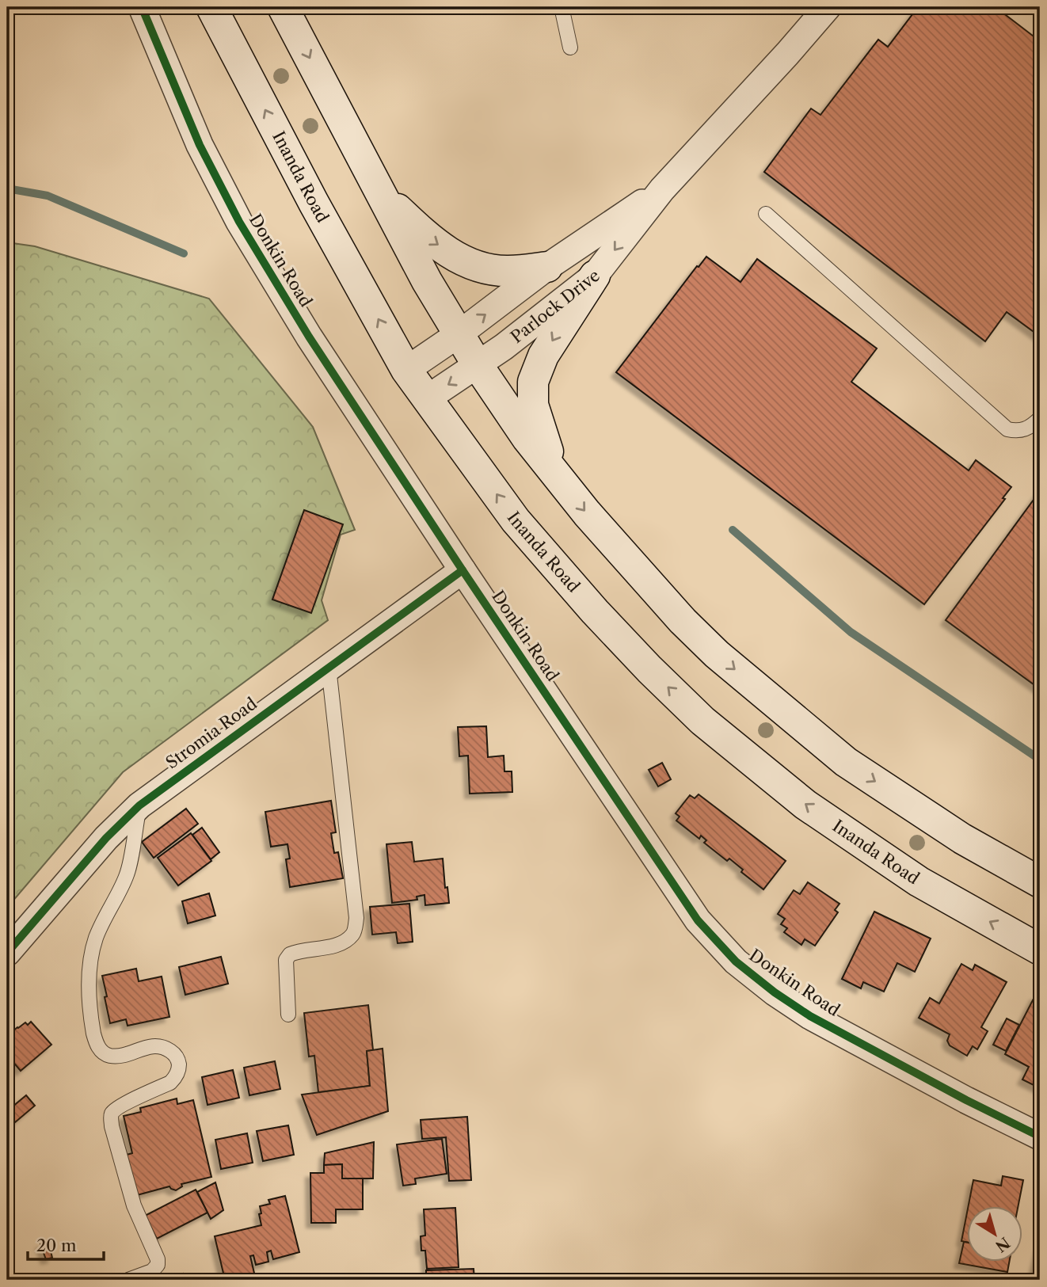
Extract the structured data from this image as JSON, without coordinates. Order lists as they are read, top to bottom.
{
  "streets": {
    "main road": ["Inanda Road"],
    "street": ["Donkin Road", "Parlock Drive", "Stromia Road"]
  },
  "crossings": [
    ["Inanda Road", "Parlock Drive"],
    ["Donkin Road", "Stromia Road"]
  ],
  "scale_bar": "20 m",
  "north": "bottom right"
}
